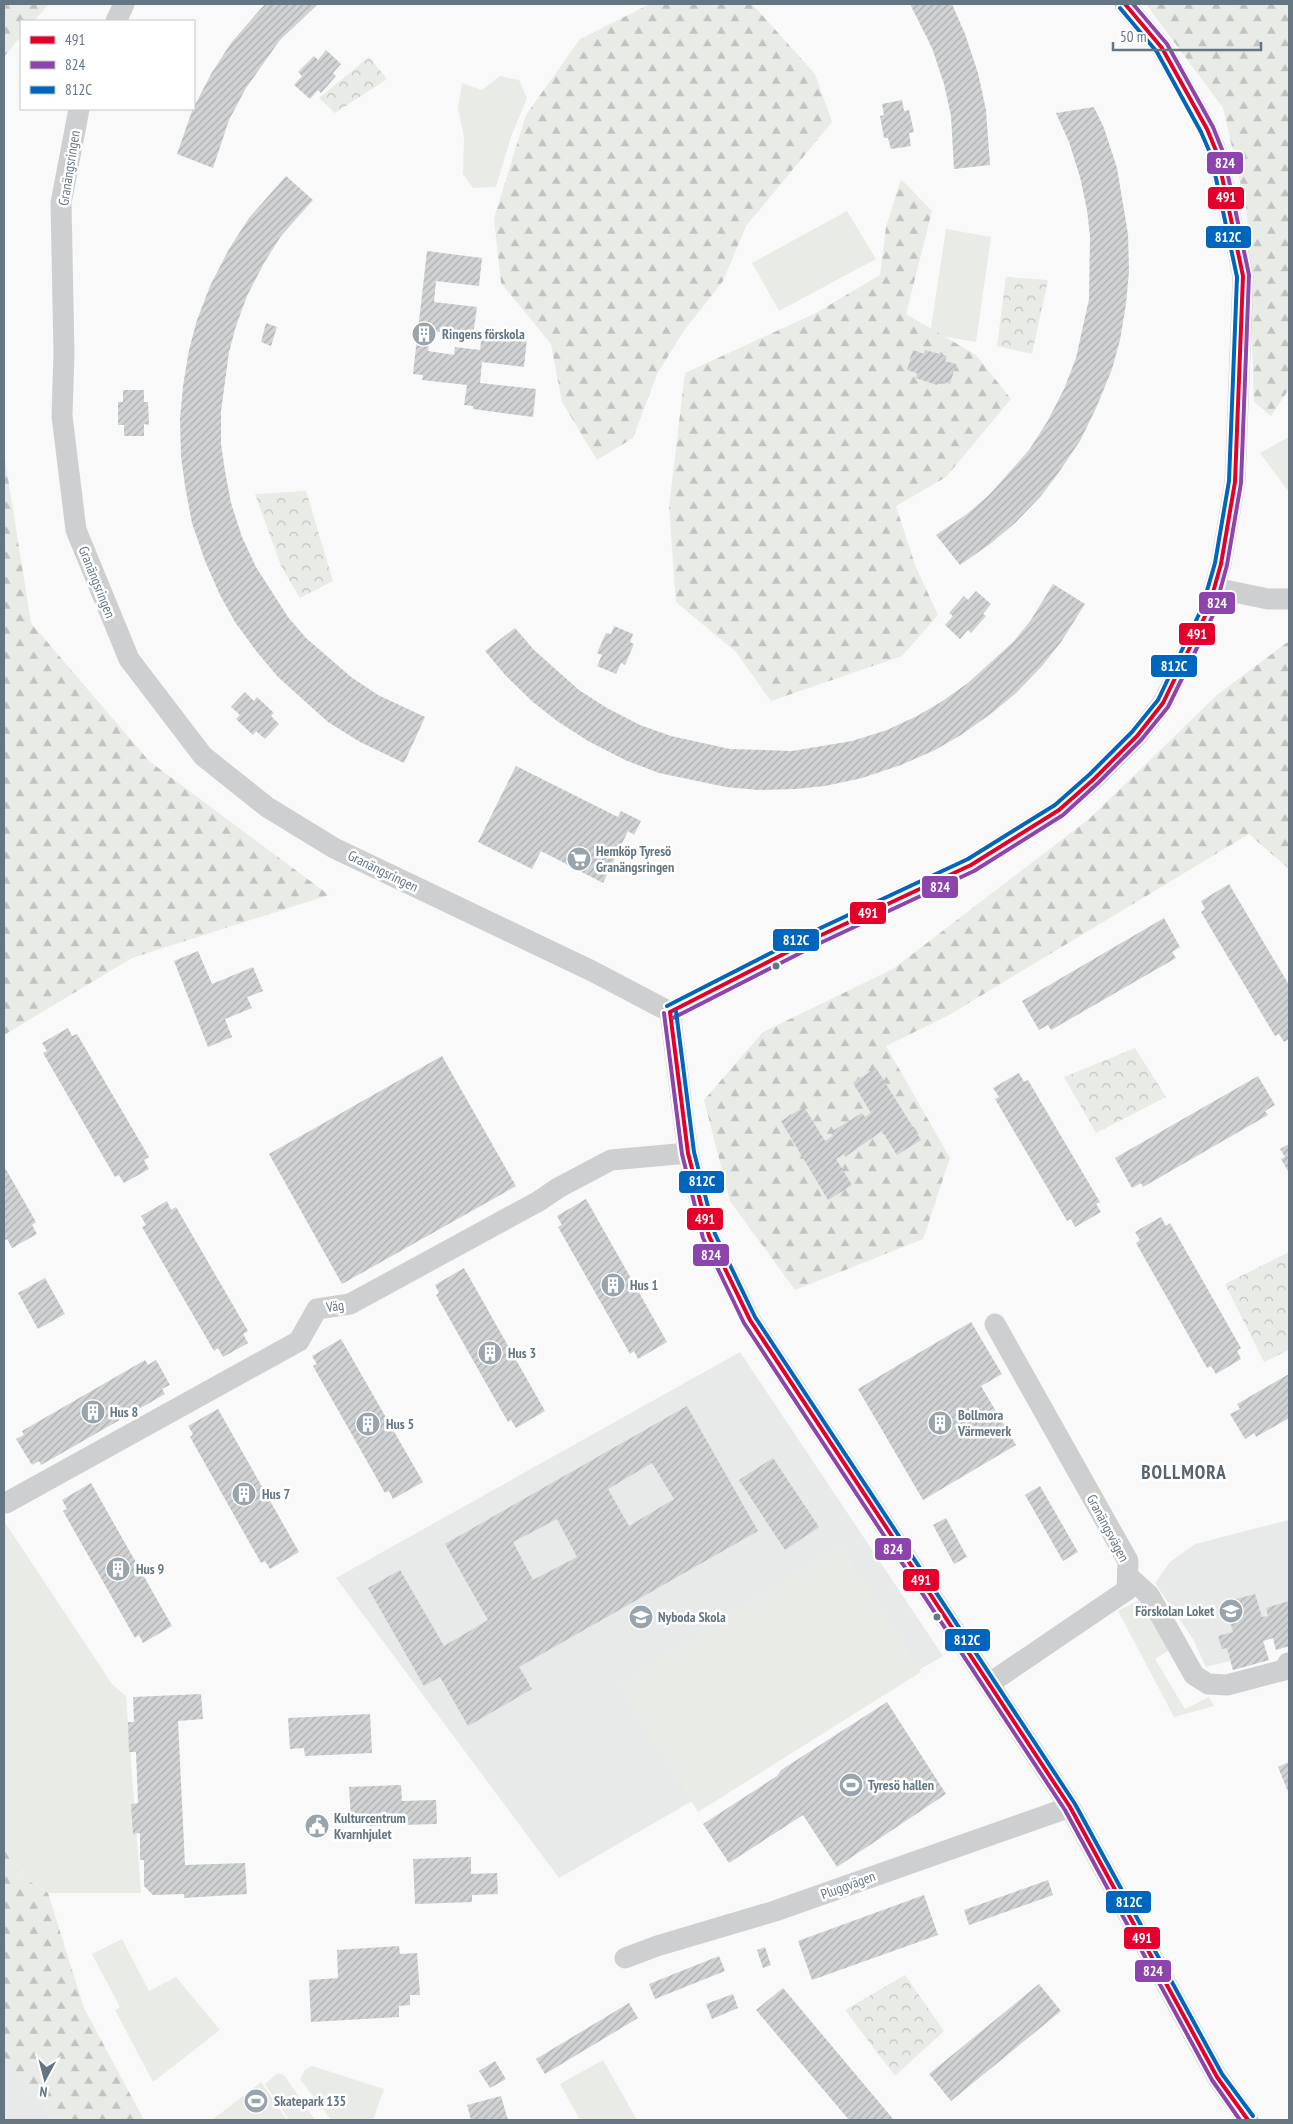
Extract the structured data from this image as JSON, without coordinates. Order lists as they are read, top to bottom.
{
  "streets": {
    "street": [
      "Granängsringen",
      "Väg",
      "Granängsvägen",
      "Pluggvägen"
    ]
  },
  "districts": ["BOLLMORA"],
  "places": {
    "building": [
      "Ringens förskola",
      "Hus 1",
      "Hus 3",
      "Hus 8",
      "Bollmora Värmeverk",
      "Hus 5",
      "Hus 7",
      "Hus 9"
    ],
    "supermarket": ["Hemköp Tyresö Granängsringen"],
    "school or university": ["Förskolan Loket", "Nyboda Skola"],
    "sports": ["Tyresö hallen", "Skatepark 135"],
    "public building": ["Kulturcentrum Kvarnhjulet"]
  },
  "lines": ["transit line 491", "transit line 824", "transit line 812C"],
  "legend": ["491", "824", "812C"],
  "scale_bar": "50 m",
  "north": "bottom"
}
